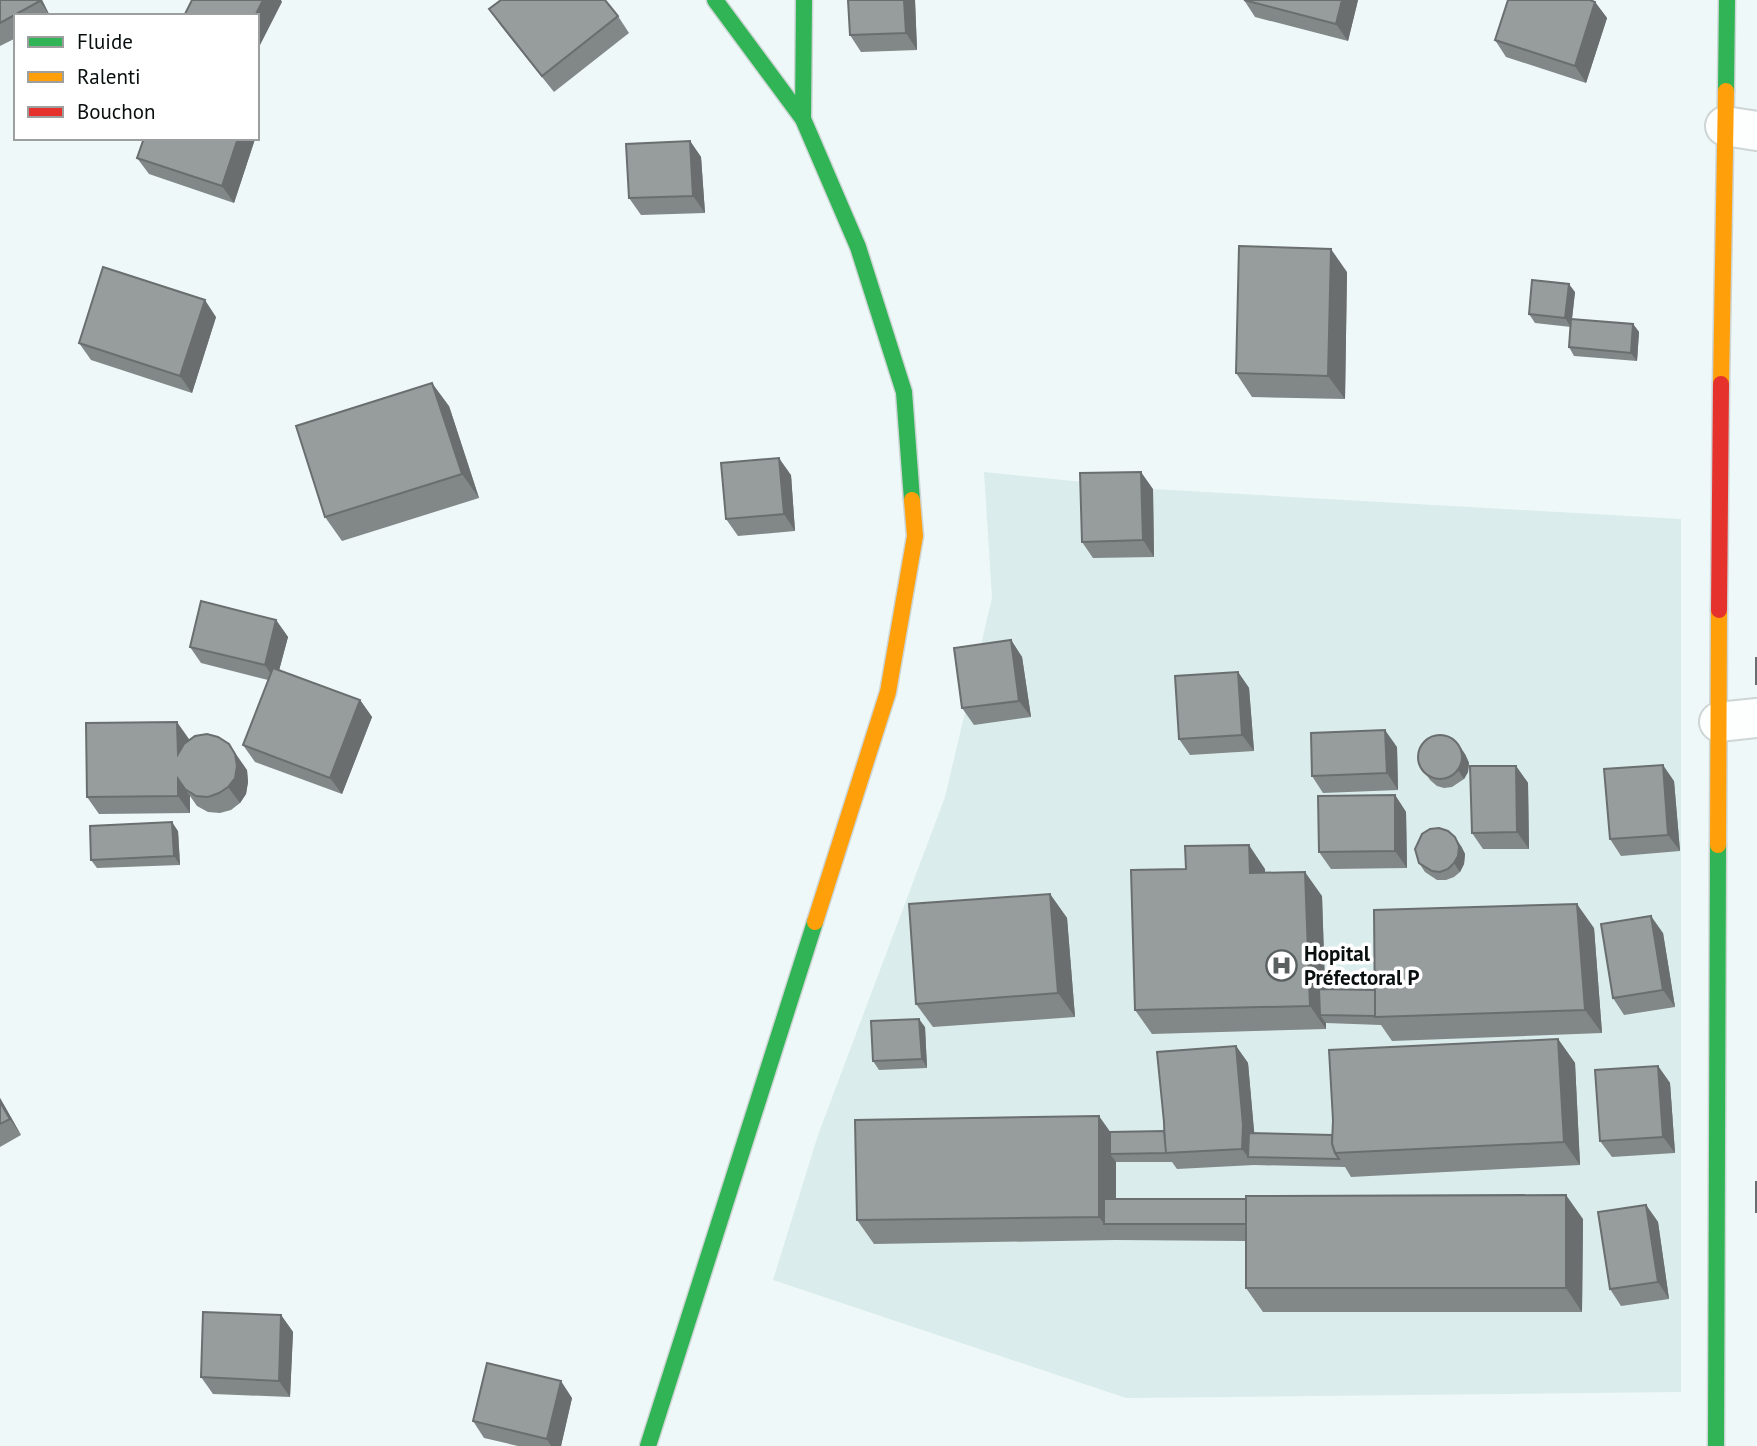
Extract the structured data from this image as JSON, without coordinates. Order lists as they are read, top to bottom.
{
  "places": {
    "hospital": ["Hopital Préfectoral P"]
  },
  "legend": ["Fluide", "Ralenti", "Bouchon"]
}
